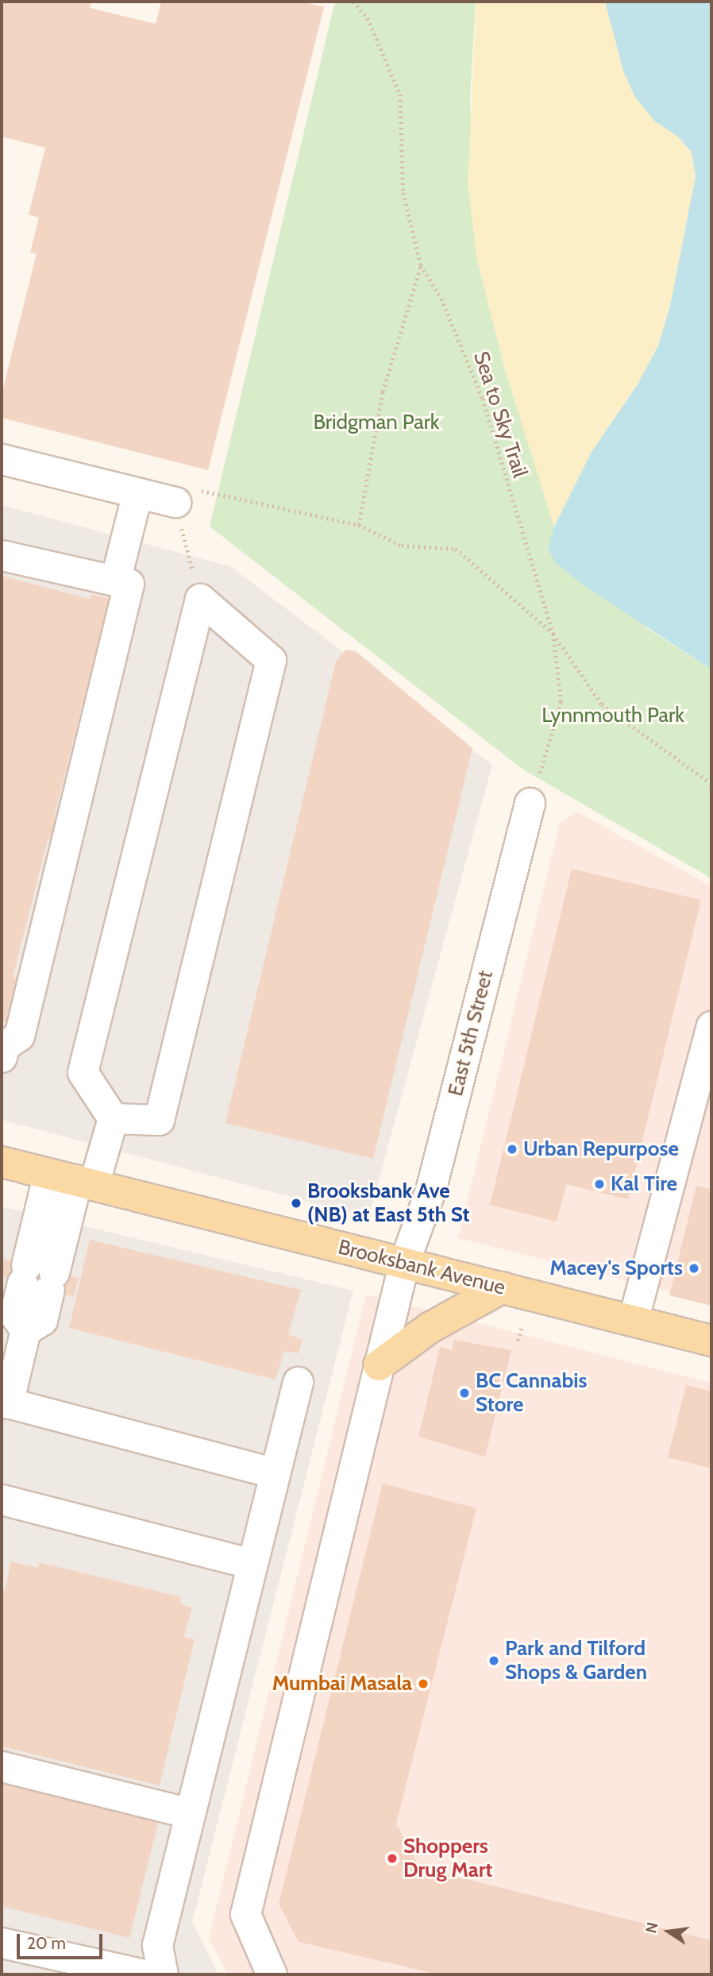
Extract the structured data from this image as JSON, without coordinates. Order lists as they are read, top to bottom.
{
  "streets": {
    "main road": ["Brooksbank Avenue"],
    "street": ["East 5th Street"],
    "path": ["Sea to Sky Trail"]
  },
  "crossings": [
    ["East 5th Street", "Brooksbank Avenue"]
  ],
  "parks": ["Bridgman Park", "Lynnmouth Park"],
  "places": [
    "Urban Repurpose",
    "Kal Tire",
    "Brooksbank Ave (NB) at East 5th St",
    "Macey's Sports",
    "BC Cannabis Store",
    "Park and Tilford Shops & Garden",
    "Mumbai Masala",
    "Shoppers Drug Mart"
  ],
  "scale_bar": "20 m",
  "north": "left"
}
